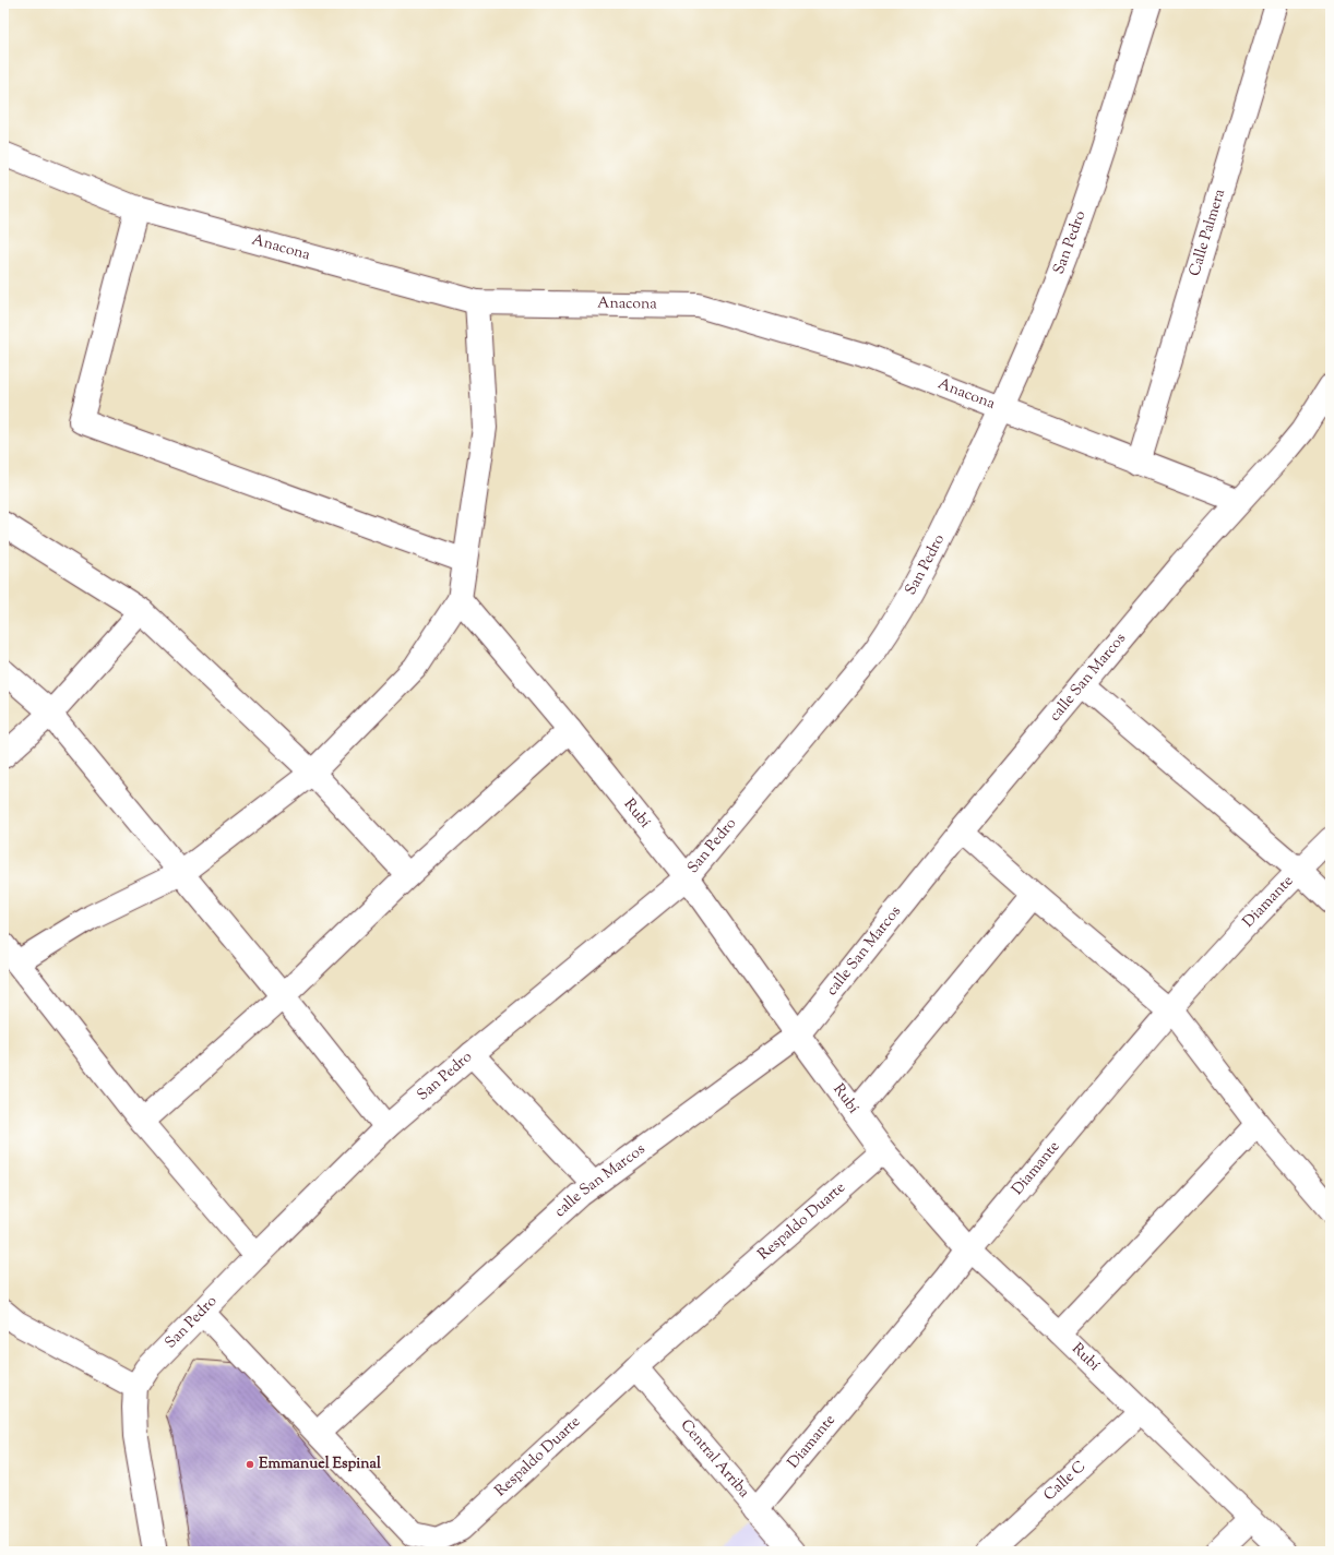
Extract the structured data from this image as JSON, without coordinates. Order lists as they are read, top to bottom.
{
  "streets": {
    "street": [
      "Calle Palmera",
      "San Pedro",
      "Anacona",
      "calle San Marcos",
      "Rubí",
      "Diamante",
      "Respaldo Duarte",
      "Central Arriba",
      "Calle C"
    ]
  },
  "crossings": [
    ["Calle Palmera", "Anacona"],
    ["San Pedro", "Anacona"],
    ["San Pedro", "Rubí"],
    ["San Pedro", "Respaldo Duarte"],
    ["Anacona", "calle San Marcos"],
    ["calle San Marcos", "Rubí"],
    ["calle San Marcos", "Respaldo Duarte"],
    ["Rubí", "Diamante"],
    ["Rubí", "Respaldo Duarte"],
    ["Rubí", "Calle C"],
    ["Diamante", "Central Arriba"],
    ["Respaldo Duarte", "Central Arriba"]
  ],
  "places": ["Emmanuel Espinal"]
}
